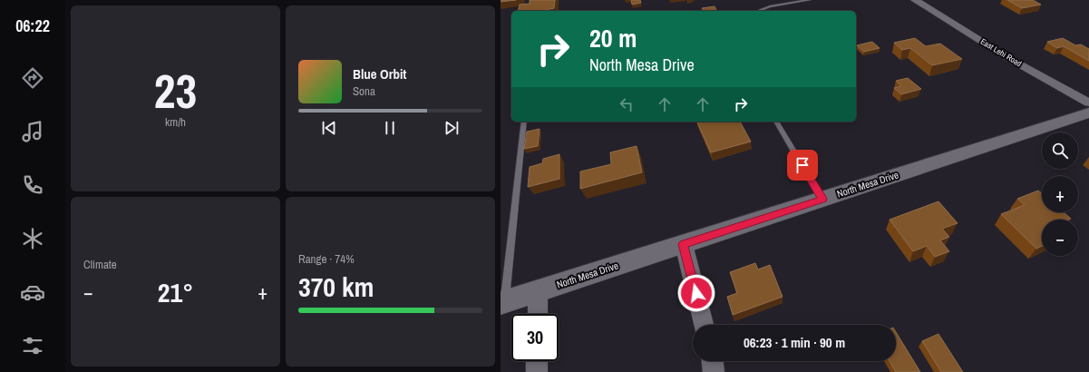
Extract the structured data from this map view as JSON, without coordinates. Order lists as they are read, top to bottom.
{
  "streets": {
    "street": ["East Lehi Road", "North Mesa Drive"]
  },
  "page": {
    "tabs": "06:22",
    "tile": [
      ["23", "km/h"],
      "Climate",
      ["Range · 74%", "370 km"]
    ],
    "turn": ["20 m", "North Mesa Drive"],
    "song": ["Blue Orbit", "Sona"],
    "map_buttons": ["+", "−"],
    "heat": ["−", "21°", "+"],
    "limit": "30",
    "trip": "06:23 · 1 min · 90 m"
  }
}
